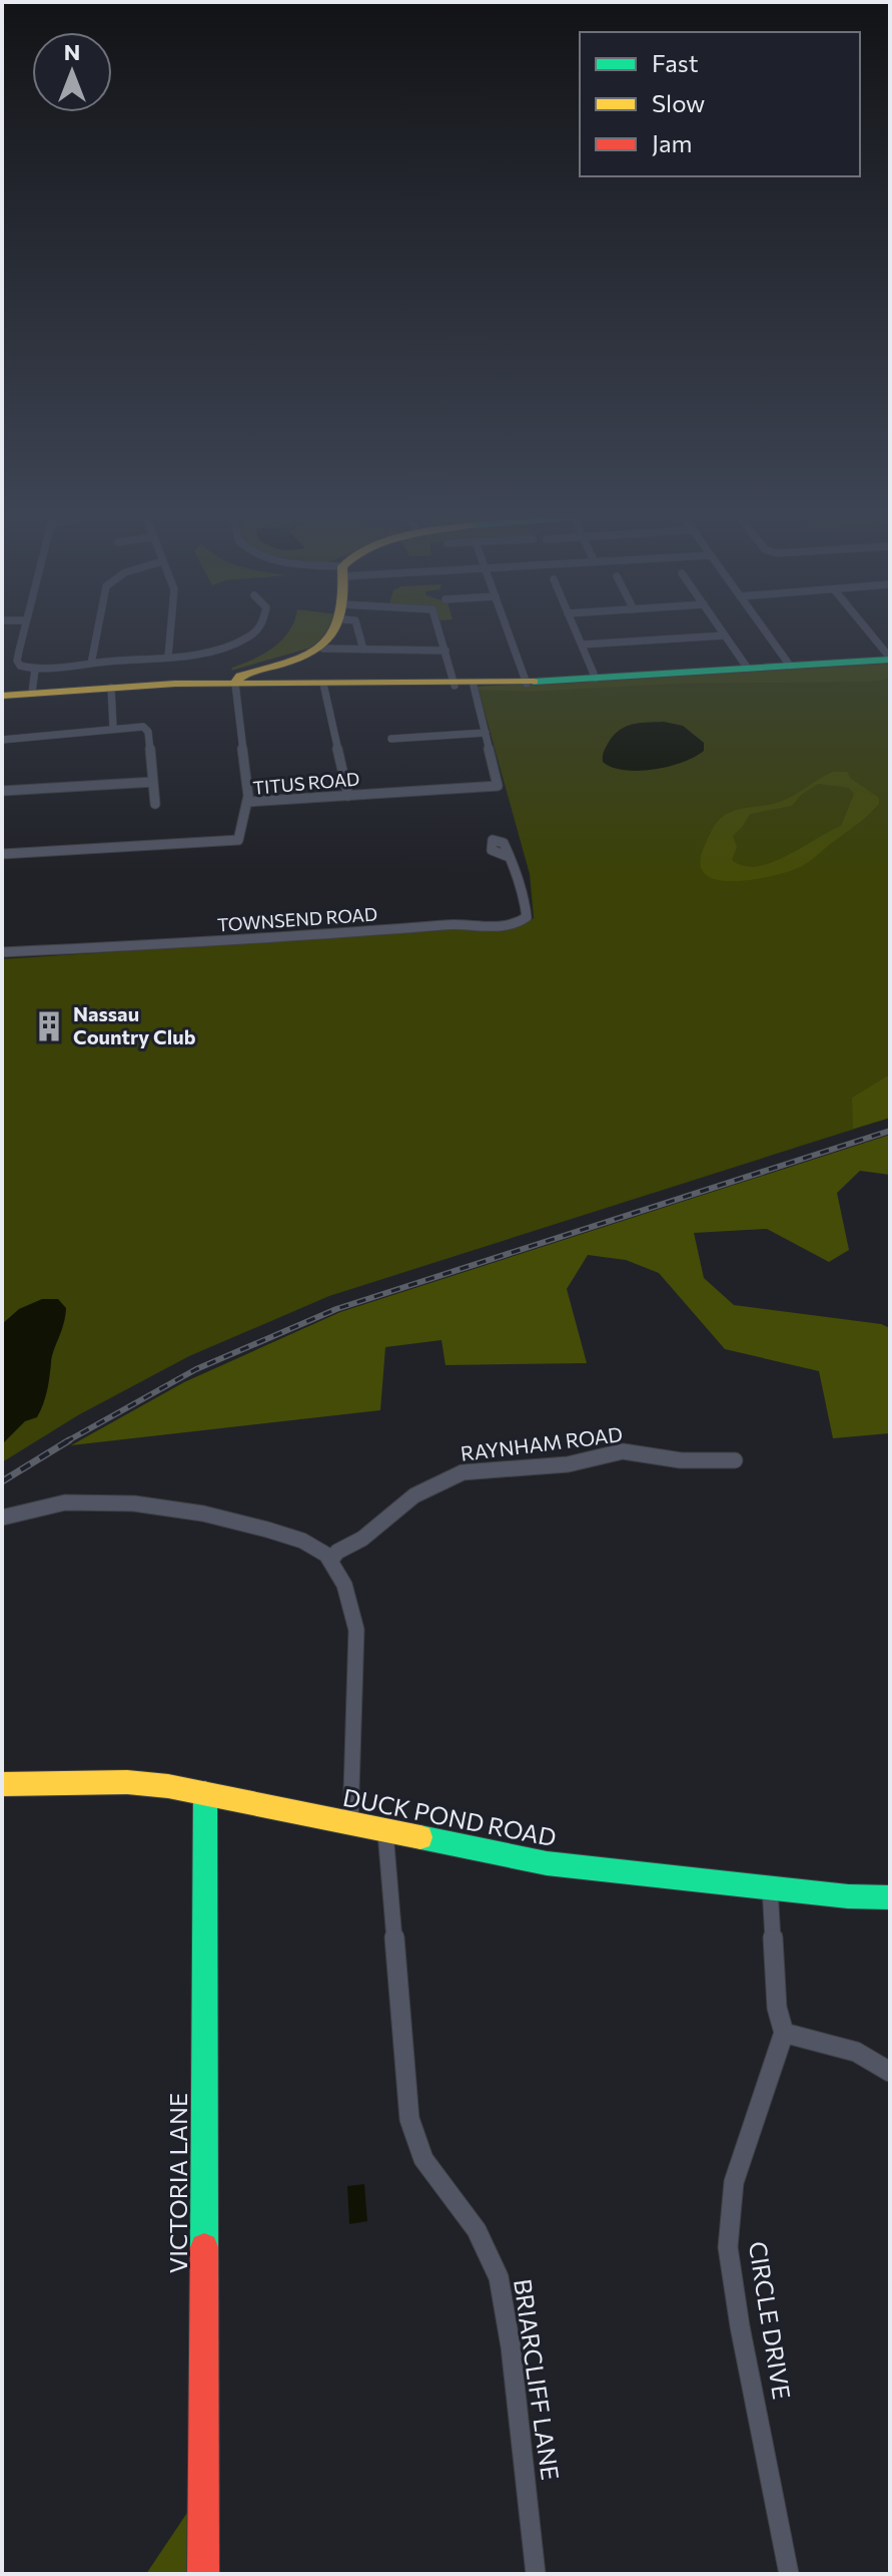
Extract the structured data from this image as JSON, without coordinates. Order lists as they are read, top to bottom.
{
  "streets": {
    "main road": ["DUCK POND ROAD", "VICTORIA LANE"],
    "street": [
      "TITUS ROAD",
      "TOWNSEND ROAD",
      "RAYNHAM ROAD",
      "CIRCLE DRIVE",
      "BRIARCLIFF LANE"
    ]
  },
  "crossings": [
    ["DUCK POND ROAD", "VICTORIA LANE"],
    ["DUCK POND ROAD", "CIRCLE DRIVE"],
    ["DUCK POND ROAD", "BRIARCLIFF LANE"]
  ],
  "places": {
    "building": ["Nassau Country Club"]
  },
  "legend": ["Fast", "Slow", "Jam"],
  "north": "top"
}
